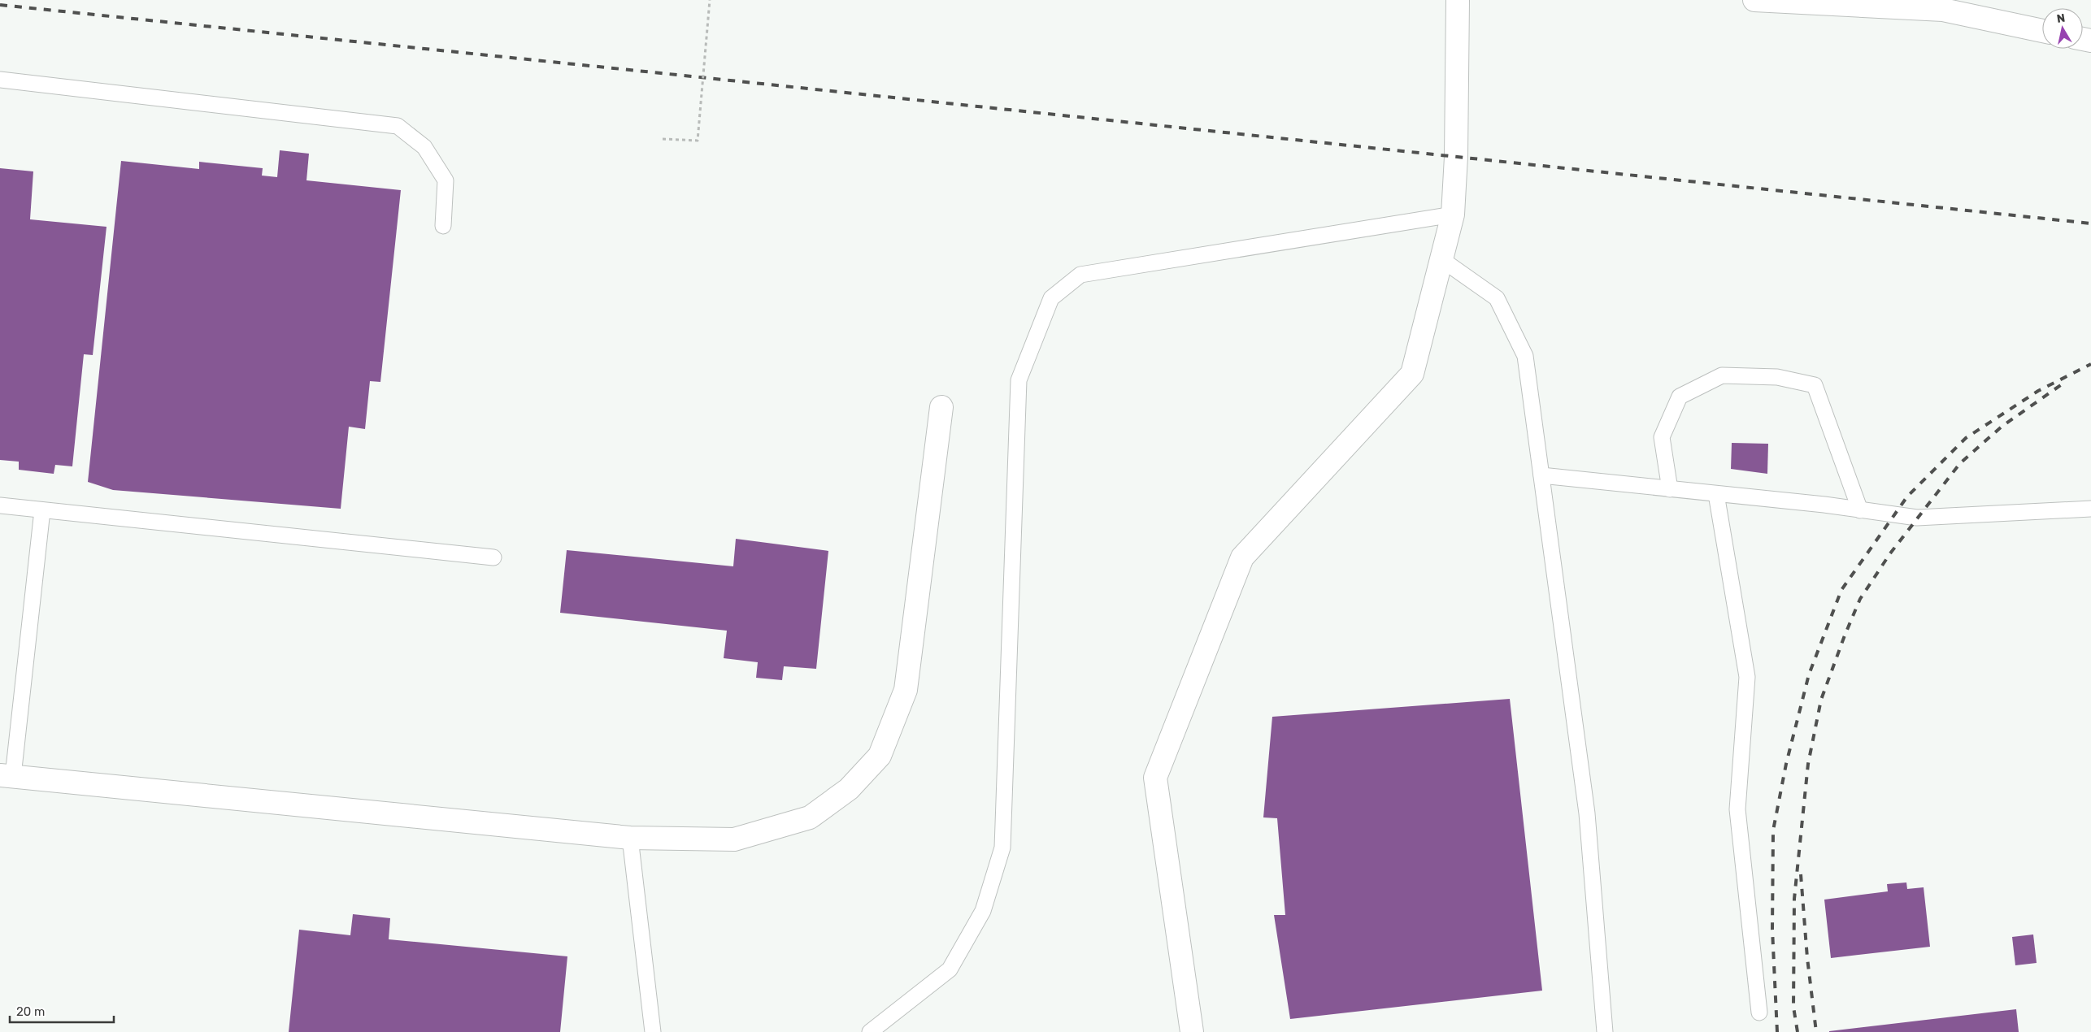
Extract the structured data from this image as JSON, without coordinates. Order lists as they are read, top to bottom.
{
  "scale_bar": "20 m",
  "north": "top"
}
